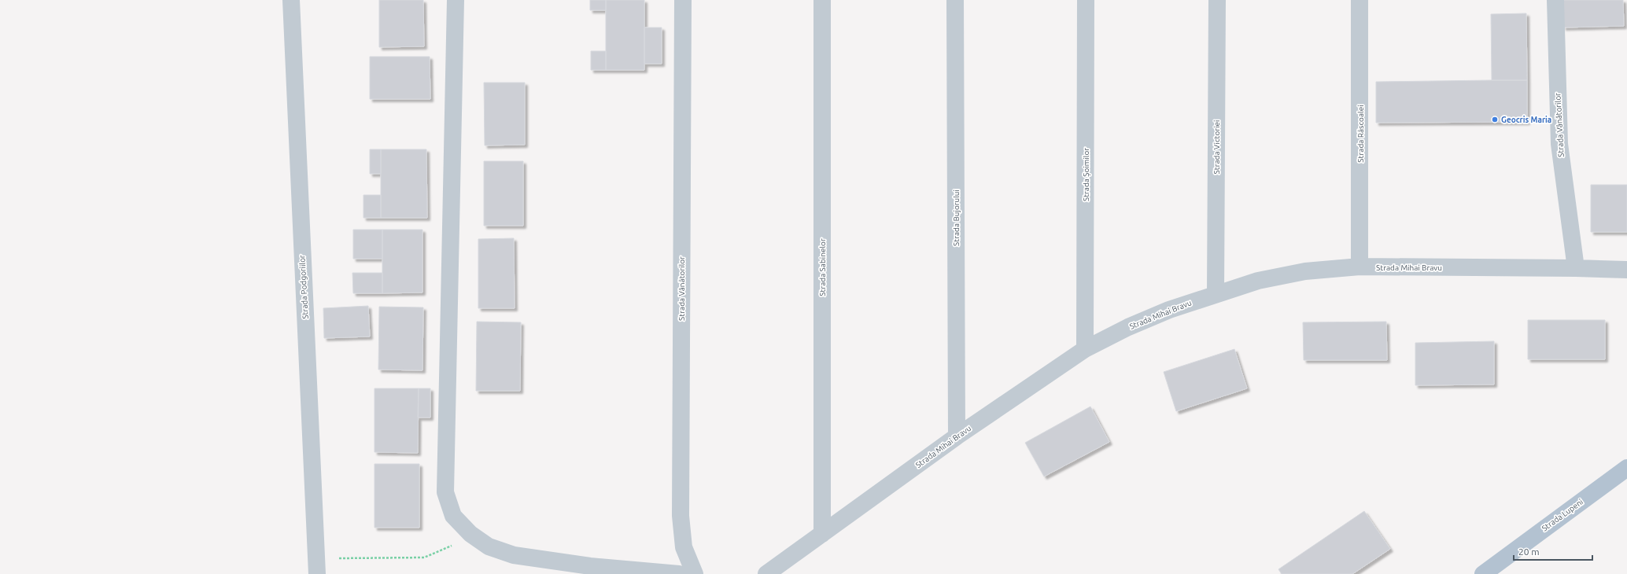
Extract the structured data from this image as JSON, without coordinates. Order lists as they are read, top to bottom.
{
  "streets": {
    "main road": ["Strada Lupeni"],
    "street": [
      "Strada Vânătorilor",
      "Strada Răscoalei",
      "Strada Victoriei",
      "Strada Șoimilor",
      "Strada Bujorului",
      "Strada Sabinelor",
      "Strada Mihai Bravu",
      "Strada Podgoriilor"
    ]
  },
  "crossings": [
    ["Strada Vânătorilor", "Strada Mihai Bravu"],
    ["Strada Răscoalei", "Strada Mihai Bravu"],
    ["Strada Victoriei", "Strada Mihai Bravu"],
    ["Strada Șoimilor", "Strada Mihai Bravu"],
    ["Strada Bujorului", "Strada Mihai Bravu"],
    ["Strada Sabinelor", "Strada Mihai Bravu"]
  ],
  "places": ["Geocris Maria"],
  "scale_bar": "20 m"
}
